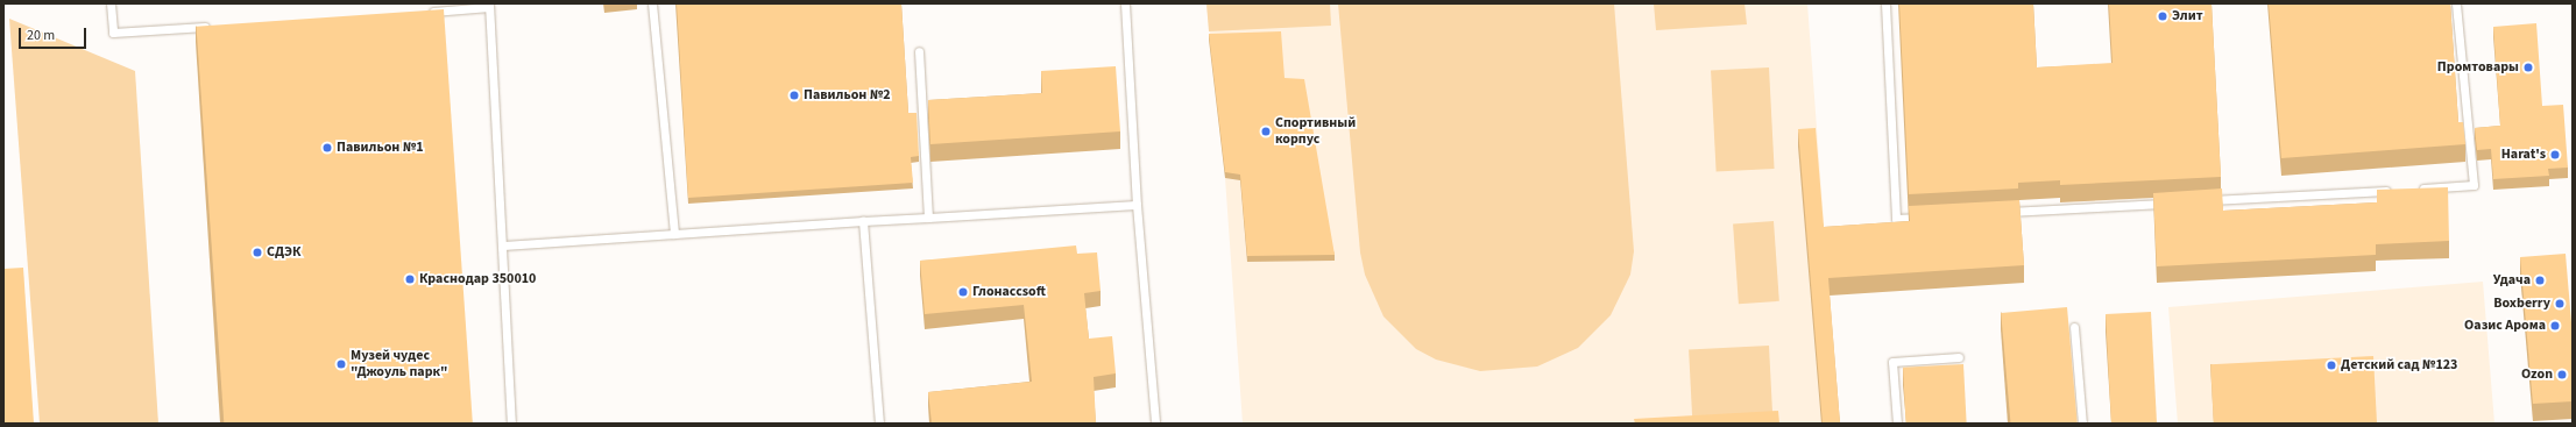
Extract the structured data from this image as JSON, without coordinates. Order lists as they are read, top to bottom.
{
  "places": [
    "Элит",
    "Промтовары",
    "Павильон №2",
    "Спортивный корпус",
    "Павильон №1",
    "Harat's",
    "СДЭК",
    "Краснодар 350010",
    "Удача",
    "Глонассsoft",
    "Boxberry",
    "Оазис Арома",
    "Музей чудес \"Джоуль парк\"",
    "Детский сад №123",
    "Ozon"
  ],
  "scale_bar": "20 m"
}
